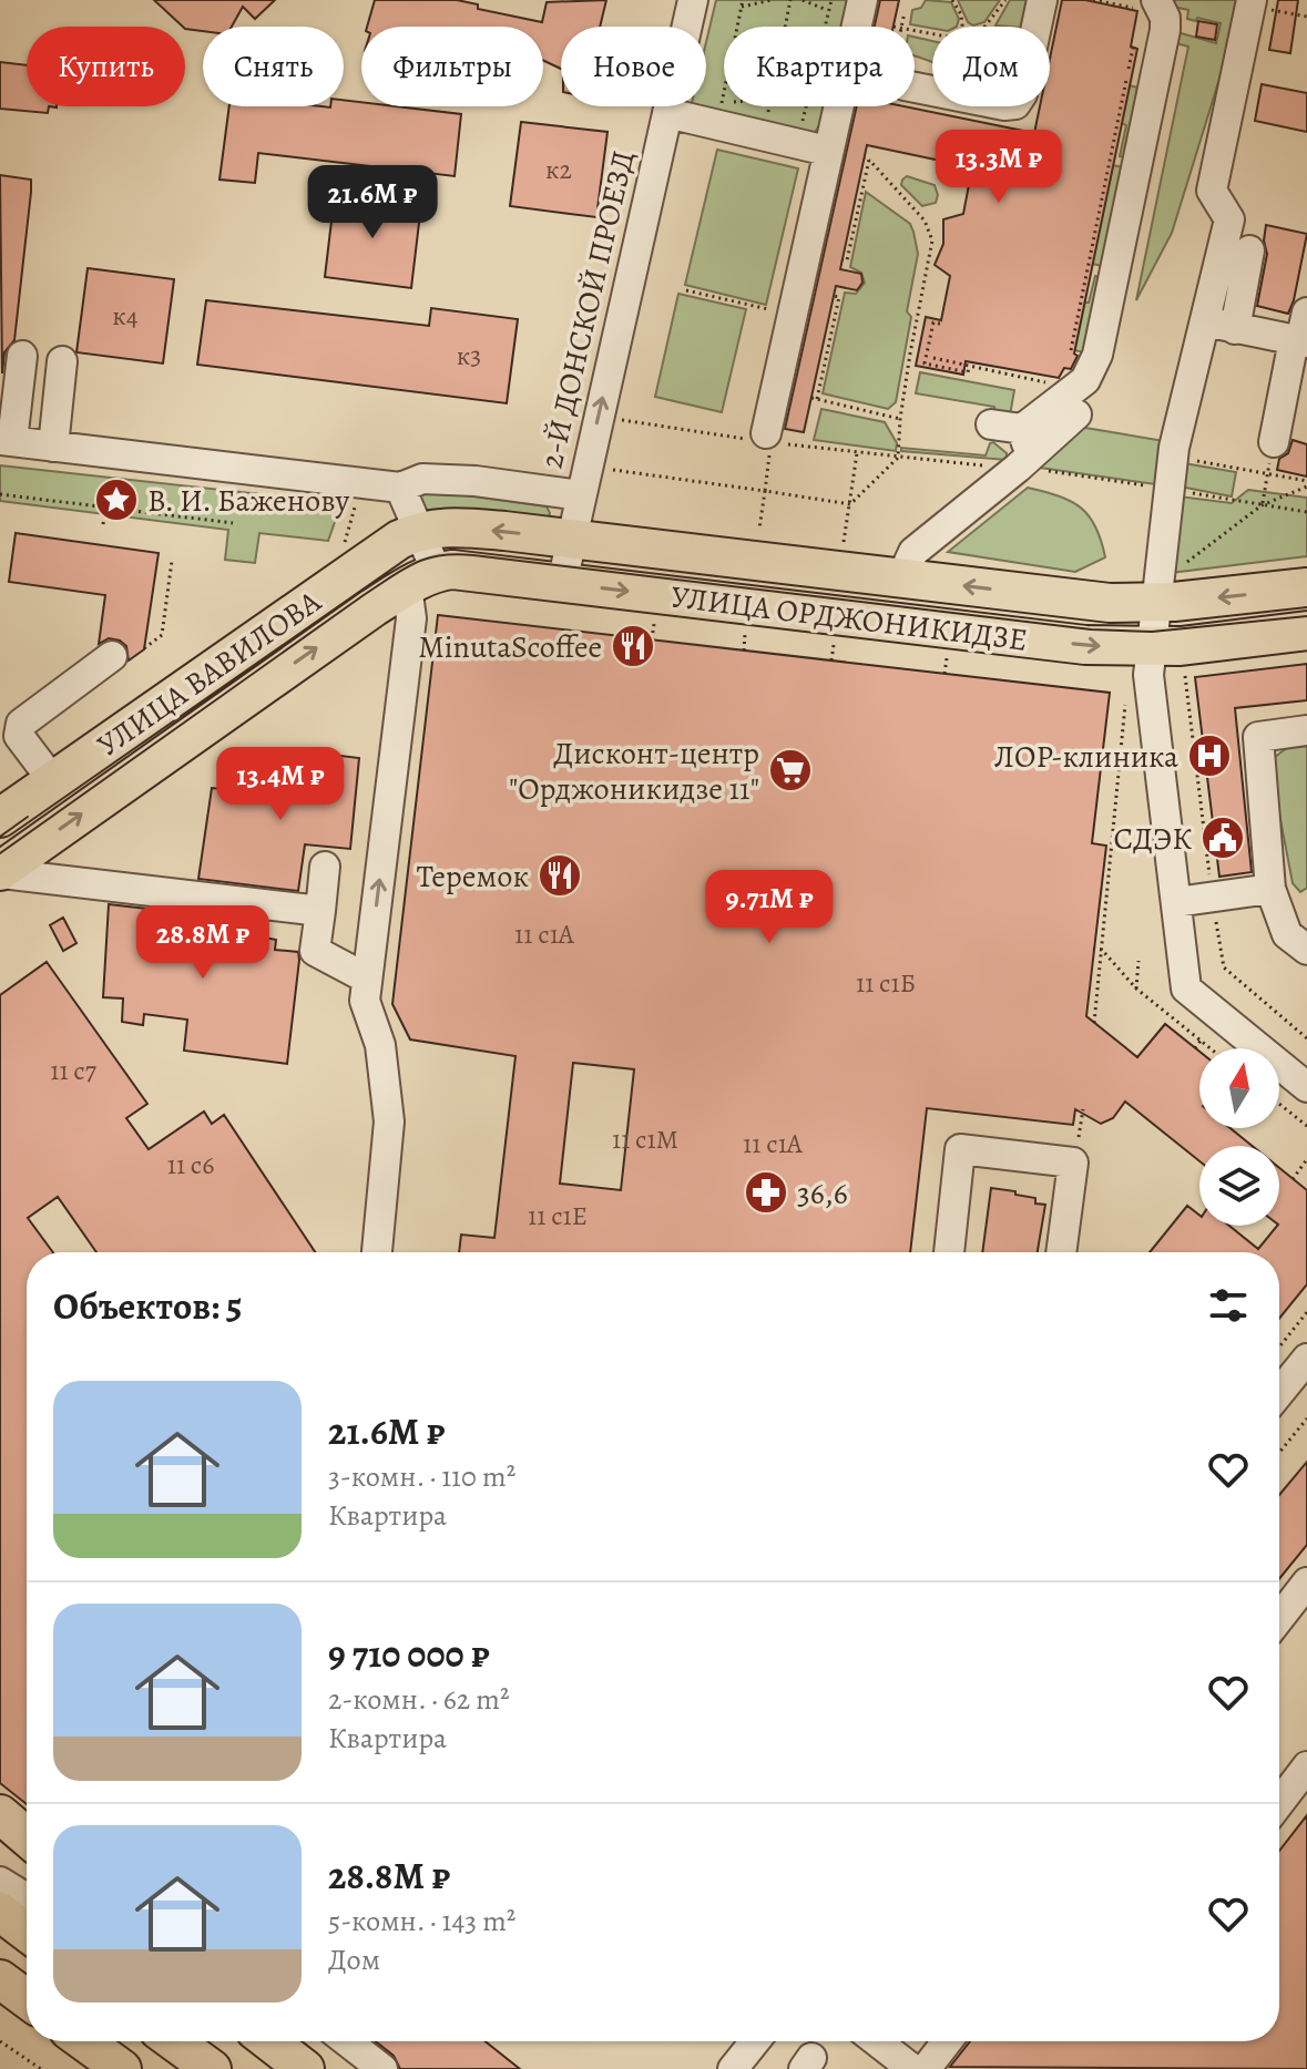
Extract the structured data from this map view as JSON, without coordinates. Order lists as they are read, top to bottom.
{
  "streets": {
    "main road": ["УЛИЦА ОРДЖОНИКИДЗЕ", "УЛИЦА ВАВИЛОВА"],
    "street": ["2-Й ДОНСКОЙ ПРОЕЗД"]
  },
  "crossings": [
    ["2-Й ДОНСКОЙ ПРОЕЗД", "УЛИЦА ОРДЖОНИКИДЗЕ"],
    ["УЛИЦА ОРДЖОНИКИДЗЕ", "УЛИЦА ВАВИЛОВА"]
  ],
  "places": {
    "place": ["В. И. Баженову"],
    "restaurant": ["MinutaScoffee", "Теремок"],
    "hospital": ["ЛОР-клиника"],
    "supermarket": ["Дисконт-центр \"Орджоникидзе 11\""],
    "public building": ["СДЭК"],
    "pharmacy": ["36,6"]
  },
  "house_numbers": [
    "к2",
    "к4",
    "к3",
    "11 с1А",
    "11 с1Б",
    "11 с7",
    "11 с1М",
    "11 с1А",
    "11 с6",
    "11 с1Е"
  ],
  "north": "top",
  "page": {
    "chip": [
      "Купить",
      "Снять",
      "Фильтры",
      "Новое",
      "Квартира",
      "Дом"
    ],
    "price": [
      "13.3M ₽",
      "21.6M ₽",
      "13.4M ₽",
      "9.71M ₽",
      "28.8M ₽"
    ],
    "heading": "Объектов: 5",
    "list": [
      {
        "name": "21.6M ₽",
        "note": "3-комн. · 110 m² · Квартира"
      },
      {
        "name": "9 710 000 ₽",
        "note": "2-комн. · 62 m² · Квартира"
      },
      {
        "name": "28.8M ₽",
        "note": "5-комн. · 143 m² · Дом"
      }
    ]
  }
}
